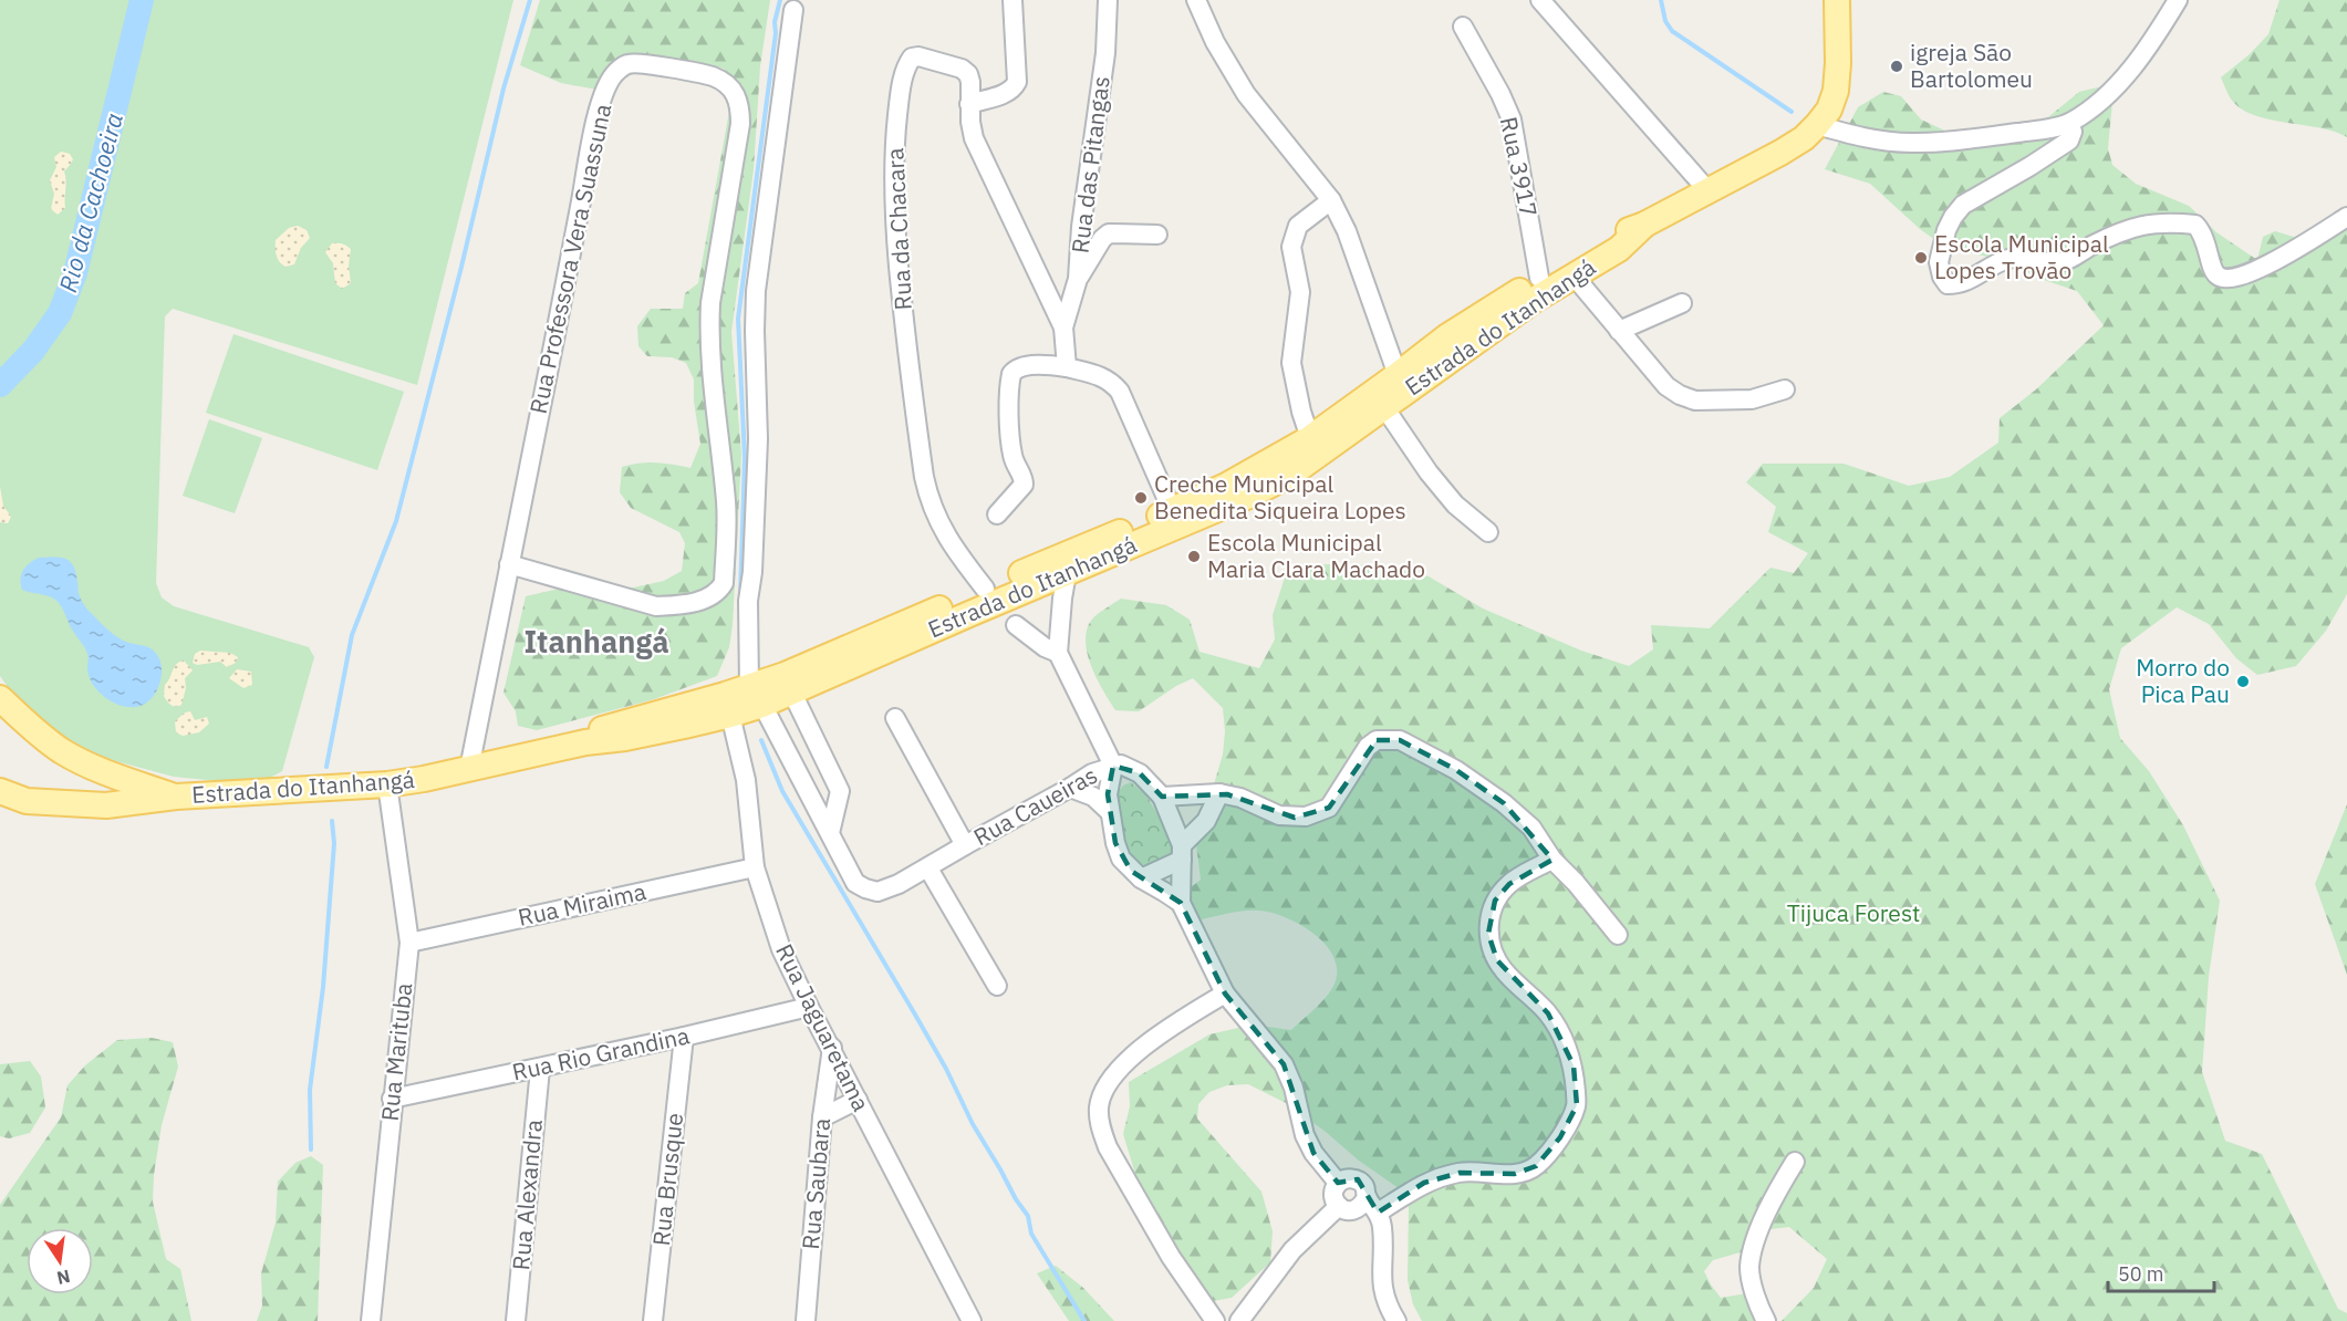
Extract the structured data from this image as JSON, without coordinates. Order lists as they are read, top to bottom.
{
  "streets": {
    "main road": ["Estrada do Itanhangá"],
    "street": [
      "Rua das Pitangas",
      "Rua 3917",
      "Rua da Chacara",
      "Rua Professora Vera Suassuna",
      "Rua Caueiras",
      "Rua Miraima",
      "Rua Jaguaretama",
      "Rua Marituba",
      "Rua Rio Grandina",
      "Rua Brusque",
      "Rua Saubara",
      "Rua Alexandra"
    ]
  },
  "crossings": [
    ["Rua das Pitangas", "Rua da Chacara"],
    ["Rua 3917", "Estrada do Itanhangá"],
    ["Rua da Chacara", "Estrada do Itanhangá"],
    ["Rua Professora Vera Suassuna", "Estrada do Itanhangá"],
    ["Estrada do Itanhangá", "Rua Caueiras"],
    ["Estrada do Itanhangá", "Rua Jaguaretama"],
    ["Estrada do Itanhangá", "Rua Marituba"],
    ["Rua Miraima", "Rua Jaguaretama"],
    ["Rua Miraima", "Rua Marituba"],
    ["Rua Jaguaretama", "Rua Rio Grandina"],
    ["Rua Jaguaretama", "Rua Saubara"],
    ["Rua Marituba", "Rua Rio Grandina"],
    ["Rua Rio Grandina", "Rua Brusque"],
    ["Rua Rio Grandina", "Rua Alexandra"]
  ],
  "districts": ["Itanhangá"],
  "water": ["Rio da Cachoeira"],
  "parks": ["Tijuca Forest"],
  "places": [
    "igreja São Bartolomeu",
    "Escola Municipal Lopes Trovão",
    "Creche Municipal Benedita Siqueira Lopes",
    "Escola Municipal Maria Clara Machado",
    "Morro do Pica Pau"
  ],
  "scale_bar": "50 m",
  "north": "bottom"
}
